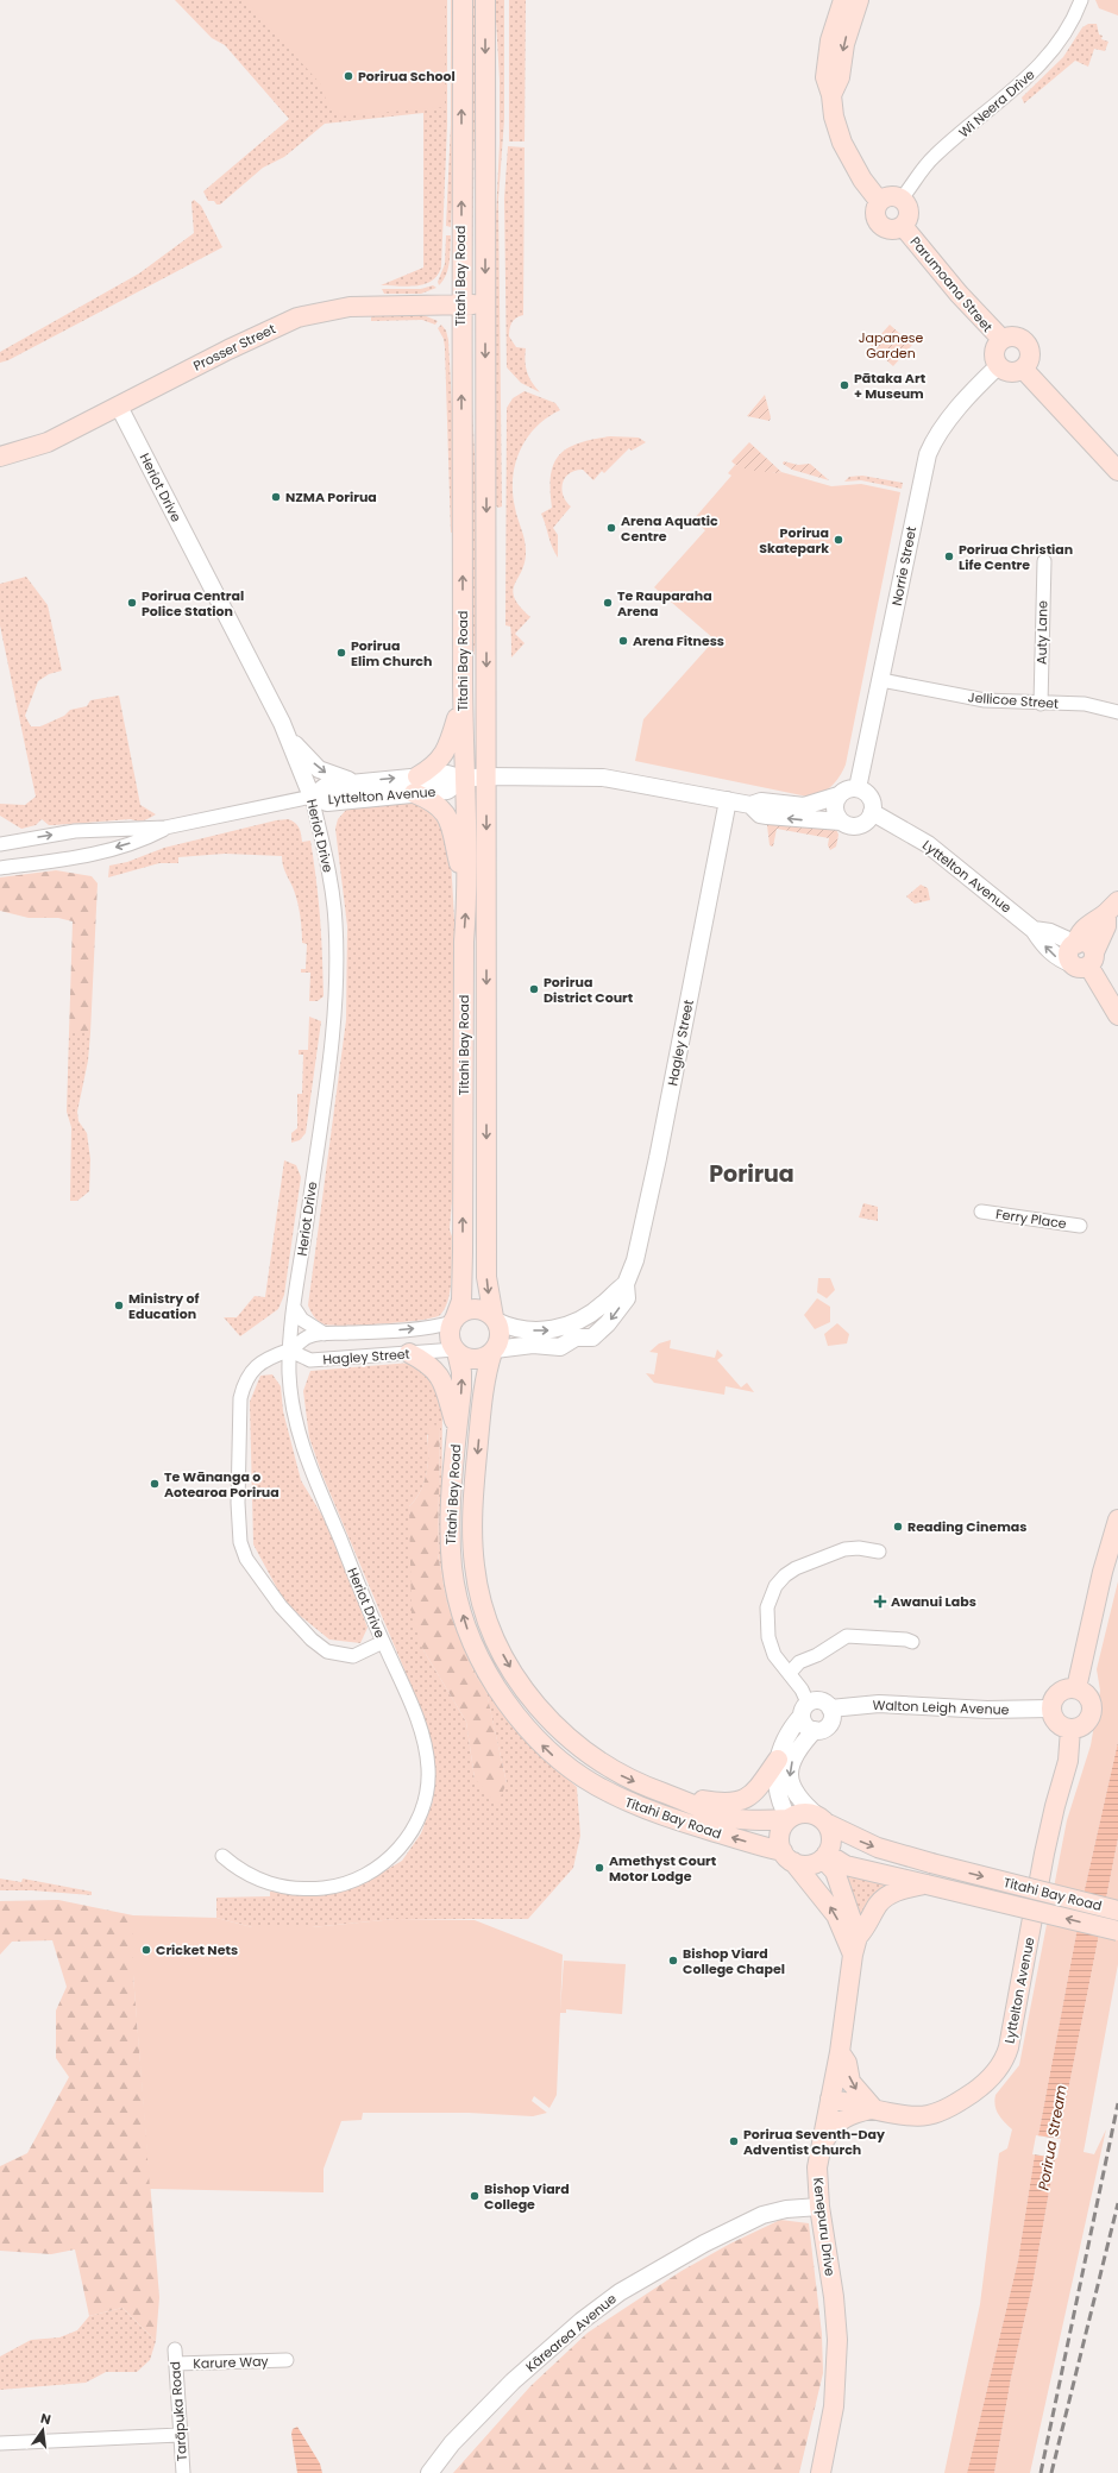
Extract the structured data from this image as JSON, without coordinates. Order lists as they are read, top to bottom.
{
  "streets": {
    "main road": [
      "Titahi Bay Road",
      "Parumoana Street",
      "Prosser Street",
      "Lyttelton Avenue",
      "Kenepuru Drive"
    ],
    "street": [
      "Wi Neera Drive",
      "Heriot Drive",
      "Norrie Street",
      "Auty Lane",
      "Jellicoe Street",
      "Hagley Street",
      "Ferry Place",
      "Walton Leigh Avenue",
      "Kārearea Avenue",
      "Karure Way",
      "Tarāpuka Road"
    ]
  },
  "crossings": [
    ["Wi Neera Drive", "Parumoana Street"],
    ["Titahi Bay Road", "Prosser Street"],
    ["Titahi Bay Road", "Lyttelton Avenue"],
    ["Titahi Bay Road", "Hagley Street"],
    ["Titahi Bay Road", "Kenepuru Drive"],
    ["Parumoana Street", "Norrie Street"],
    ["Prosser Street", "Heriot Drive"],
    ["Heriot Drive", "Lyttelton Avenue"],
    ["Heriot Drive", "Hagley Street"],
    ["Norrie Street", "Jellicoe Street"],
    ["Norrie Street", "Lyttelton Avenue"],
    ["Auty Lane", "Jellicoe Street"],
    ["Lyttelton Avenue", "Hagley Street"],
    ["Lyttelton Avenue", "Walton Leigh Avenue"],
    ["Lyttelton Avenue", "Kenepuru Drive"],
    ["Kenepuru Drive", "Kārearea Avenue"],
    ["Karure Way", "Tarāpuka Road"]
  ],
  "districts": ["Porirua"],
  "water": ["Porirua Stream"],
  "parks": ["Japanese Garden"],
  "places": {
    "other": [
      "Porirua School",
      "Pātaka Art + Museum",
      "NZMA Porirua",
      "Arena Aquatic Centre",
      "Porirua Skatepark",
      "Porirua Christian Life Centre",
      "Porirua Central Police Station",
      "Te Rauparaha Arena",
      "Arena Fitness",
      "Porirua Elim Church",
      "Porirua District Court",
      "Ministry of Education",
      "Te Wānanga o Aotearoa Porirua",
      "Reading Cinemas",
      "Amethyst Court Motor Lodge",
      "Cricket Nets",
      "Bishop Viard College Chapel",
      "Porirua Seventh-Day Adventist Church",
      "Bishop Viard College"
    ],
    "health": ["Awanui Labs"]
  },
  "north": "top"
}
